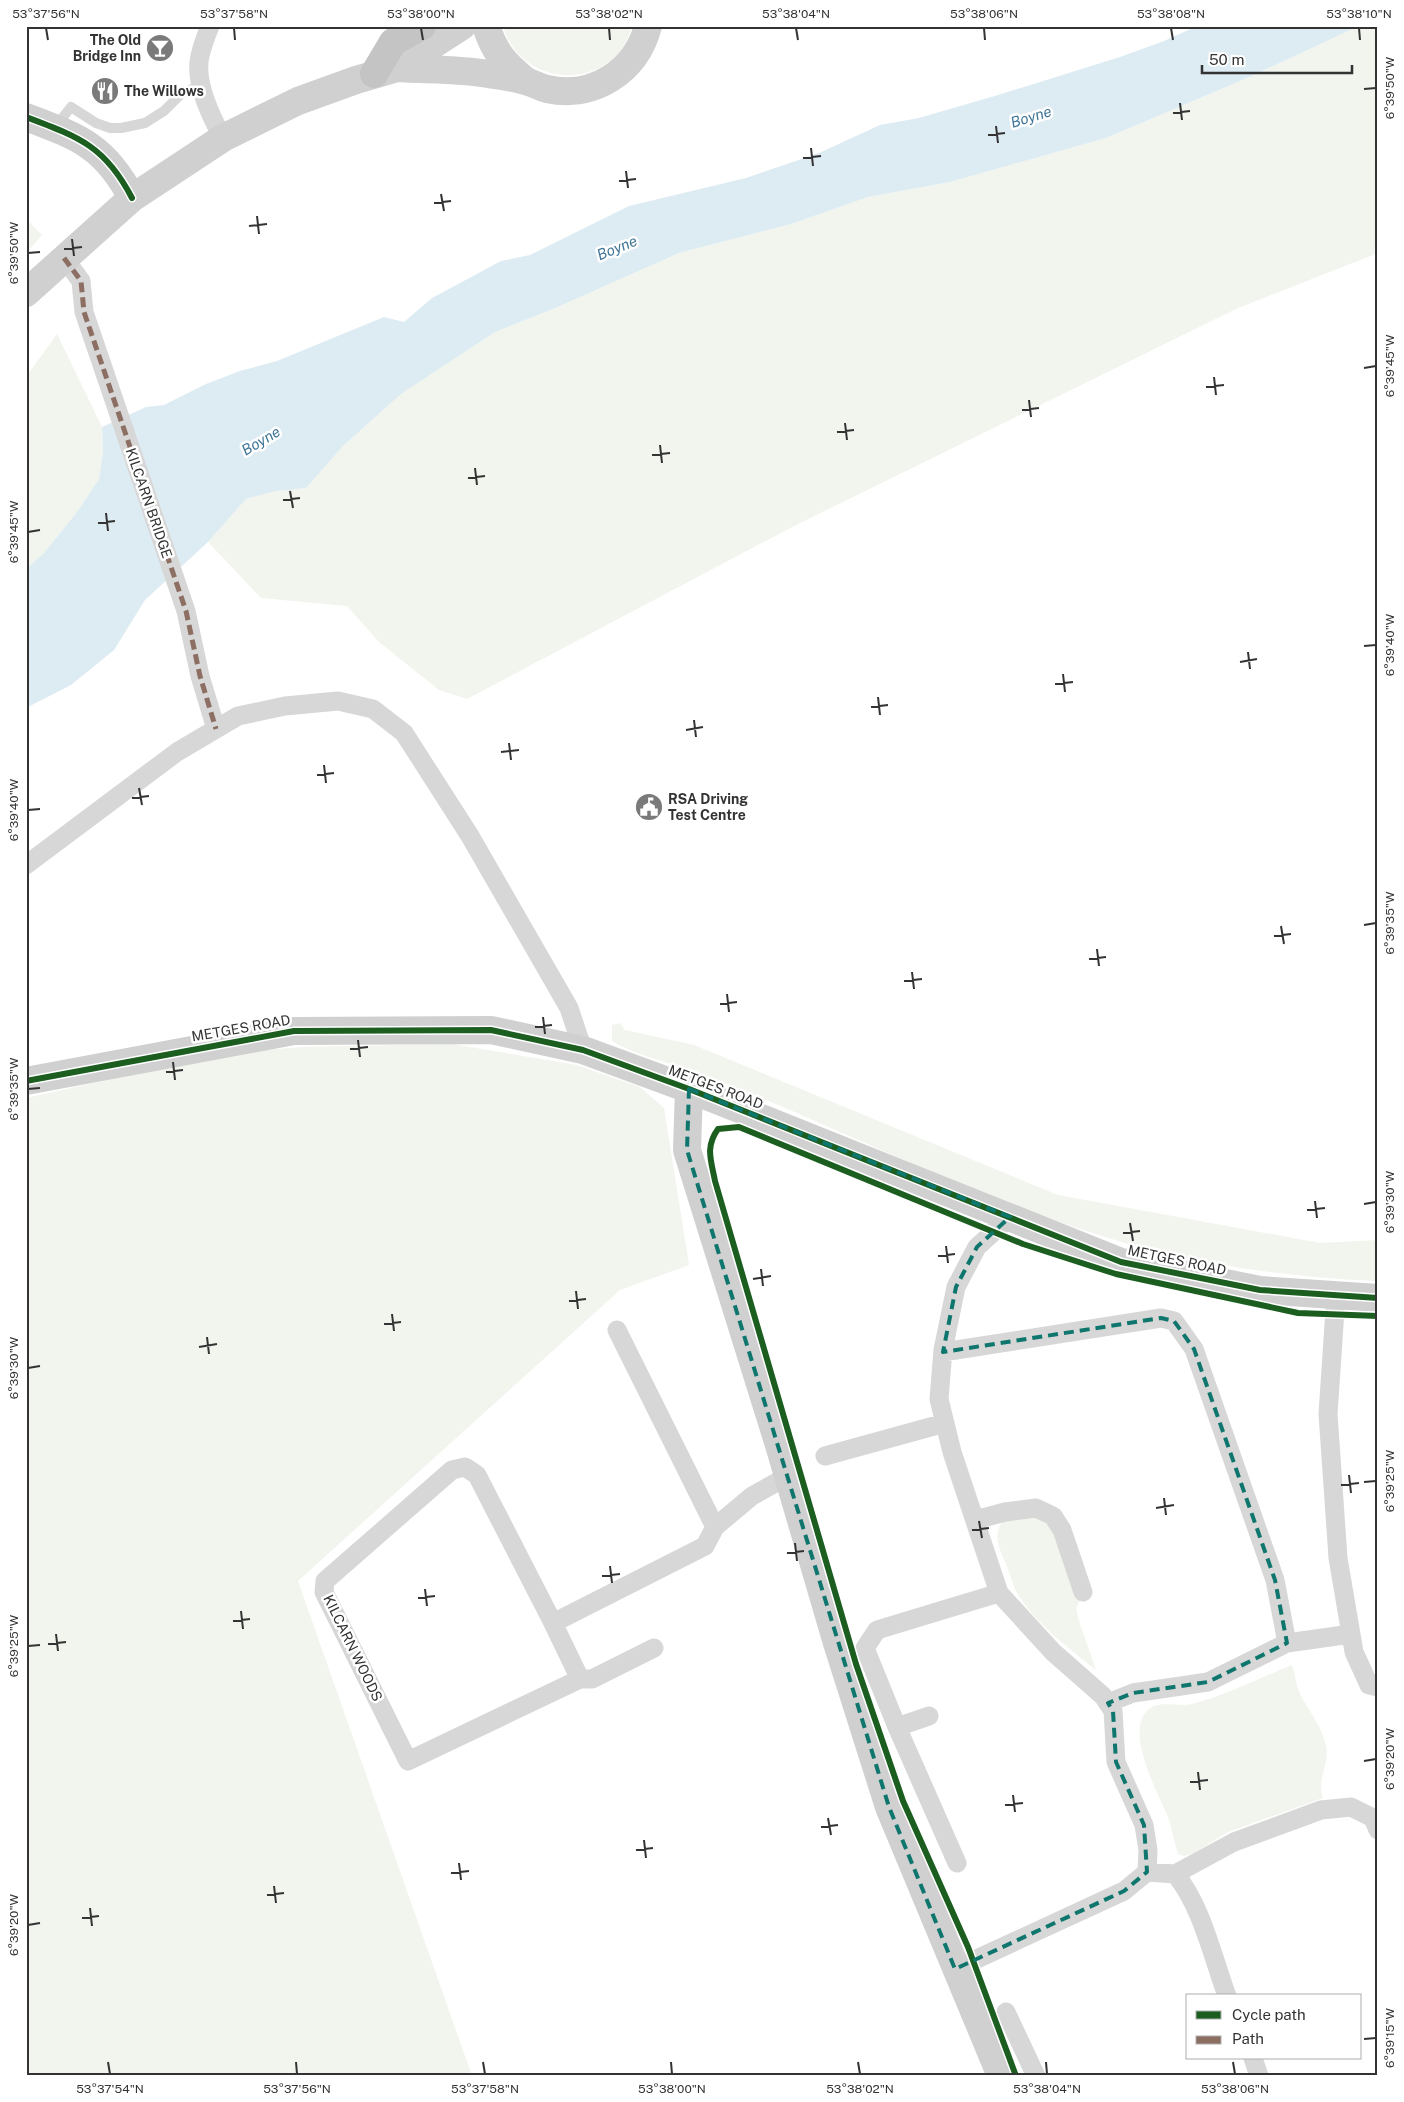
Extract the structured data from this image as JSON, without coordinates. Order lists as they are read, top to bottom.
{
  "streets": {
    "street": ["KILCARN BRIDGE", "METGES ROAD", "KILCARN WOODS"]
  },
  "water": ["Boyne"],
  "places": {
    "bar": ["The Old Bridge Inn"],
    "restaurant": ["The Willows"],
    "public building": ["RSA Driving Test Centre"]
  },
  "legend": ["Cycle path", "Path"],
  "scale_bar": "50 m",
  "coordinates": [
    "53°37'56\"N",
    "53°37'58\"N",
    "53°38'00\"N",
    "53°38'02\"N",
    "53°38'04\"N",
    "53°38'06\"N",
    "53°38'08\"N",
    "53°38'10\"N",
    "6°39'50\"W",
    "6°39'45\"W",
    "6°39'40\"W",
    "6°39'35\"W",
    "6°39'30\"W",
    "6°39'25\"W",
    "6°39'20\"W",
    "6°39'15\"W",
    "53°37'54\"N"
  ]
}
